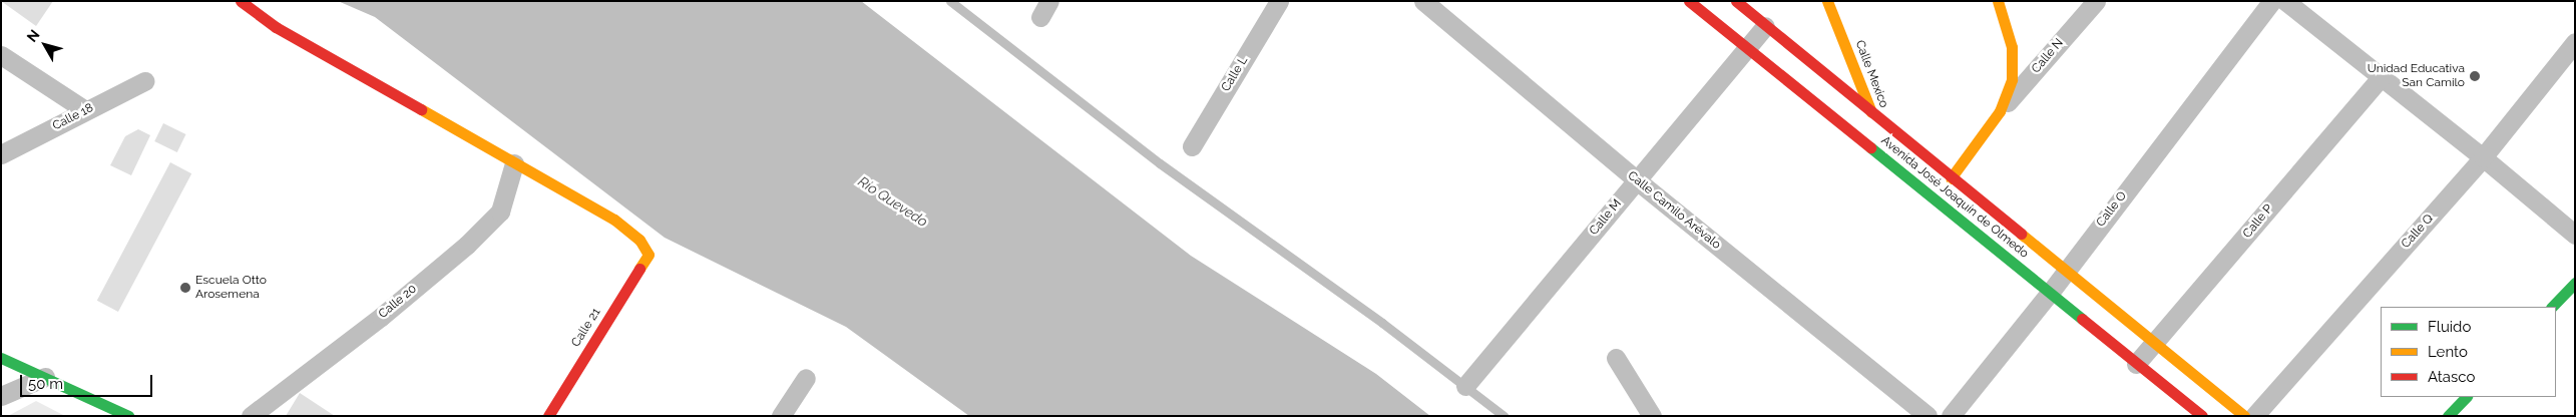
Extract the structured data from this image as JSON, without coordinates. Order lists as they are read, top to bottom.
{
  "streets": {
    "main road": ["Calle Mexico", "Avenida José Joaquín de Olmedo", "Calle 21"],
    "street": [
      "Calle N",
      "Calle L",
      "Calle 18",
      "Calle O",
      "Calle Camilo Arévalo",
      "Calle M",
      "Calle P",
      "Calle Q",
      "Calle 20"
    ]
  },
  "crossings": [
    ["Calle Mexico", "Avenida José Joaquín de Olmedo"],
    ["Avenida José Joaquín de Olmedo", "Calle O"],
    ["Avenida José Joaquín de Olmedo", "Calle M"],
    ["Avenida José Joaquín de Olmedo", "Calle P"],
    ["Calle Camilo Arévalo", "Calle M"],
    ["Calle 20", "Calle 21"]
  ],
  "water": ["Río Quevedo"],
  "places": ["Unidad Educativa San Camilo", "Escuela Otto Arosemena"],
  "legend": ["Fluido", "Lento", "Atasco"],
  "scale_bar": "50 m",
  "north": "top left"
}
